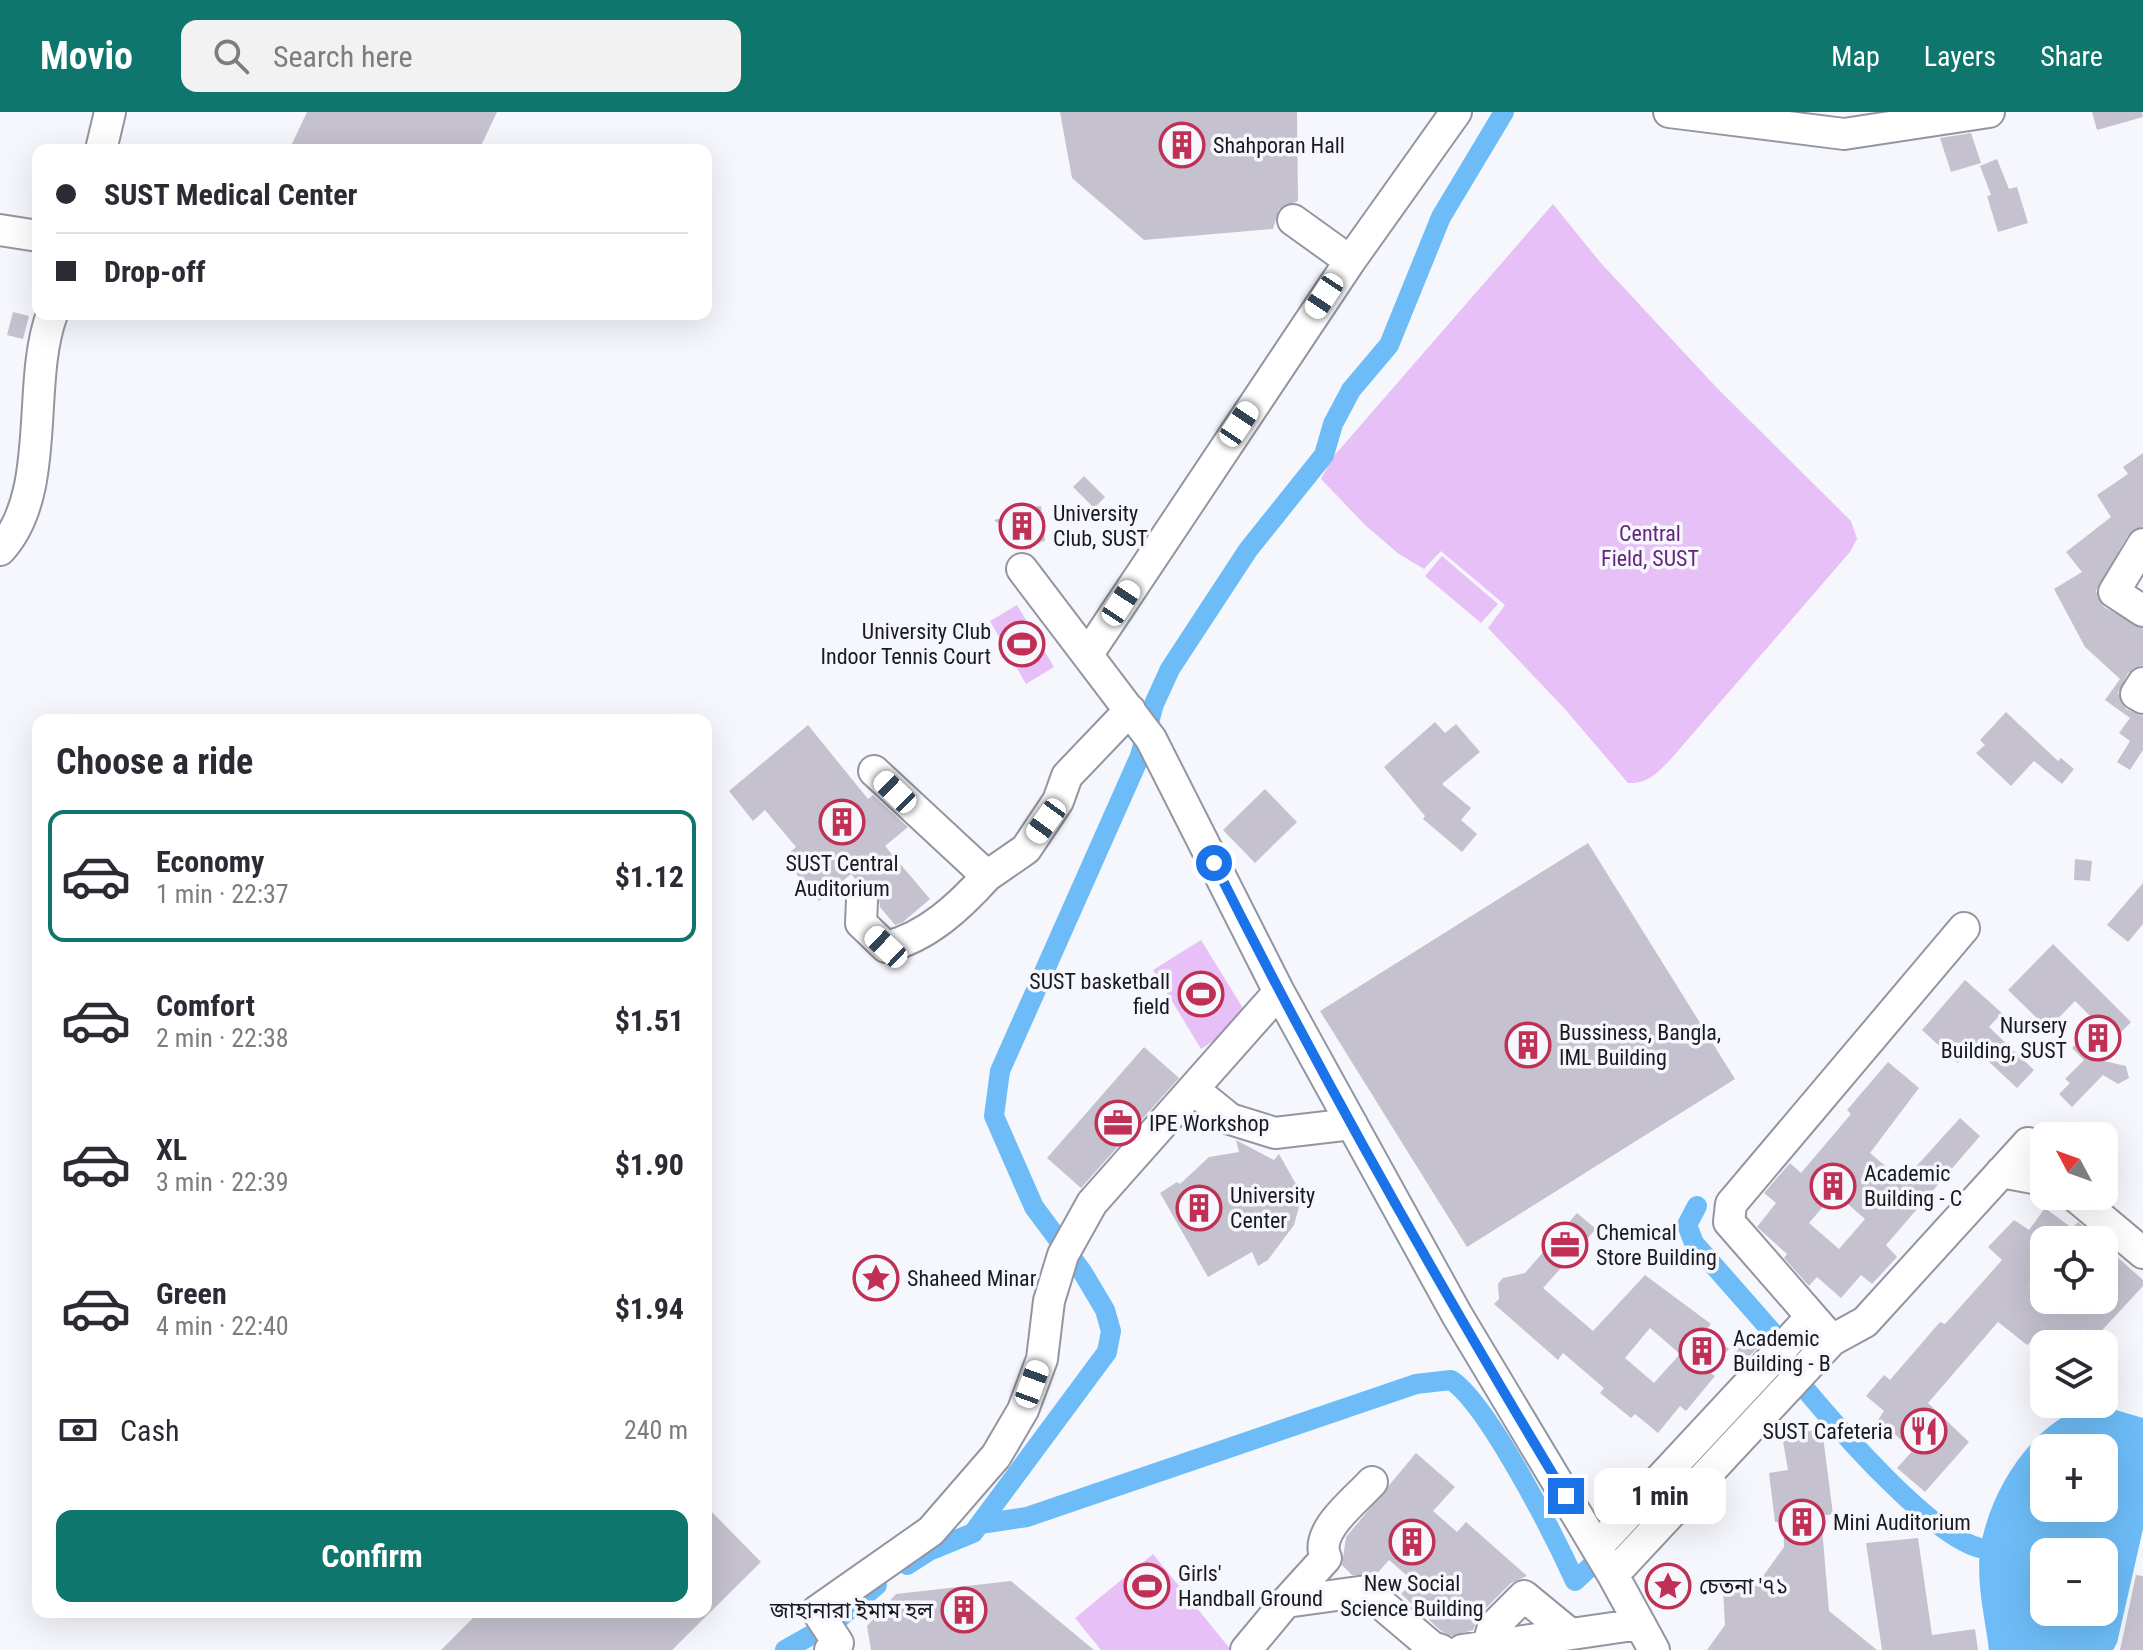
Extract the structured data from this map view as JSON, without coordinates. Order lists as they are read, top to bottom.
{
  "parks": ["Central Field, SUST"],
  "places": {
    "building": [
      "Shahporan Hall",
      "University Club, SUST",
      "SUST Central Auditorium",
      "Nursery Building, SUST",
      "Bussiness, Bangla, IML Building",
      "Academic Building - C",
      "University Center",
      "Academic Building - B",
      "Mini Auditorium",
      "New Social Science Building",
      "জাহানারা ইমাম হল"
    ],
    "sports": ["University Club Indoor Tennis Court", "SUST basketball field", "Girls' Handball Ground"],
    "office": ["IPE Workshop", "Chemical Store Building"],
    "place": ["Shaheed Minar", "চেতনা '৭১"],
    "restaurant": ["SUST Cafeteria"]
  },
  "north": "top left",
  "page": {
    "header": "Movio",
    "search": "Search here",
    "nav": ["Map", "Layers", "Share"],
    "banner": ["SUST Medical Center", "Drop-off"],
    "heading": "Choose a ride",
    "list": [
      {
        "name": "Economy",
        "note": "1 min · 22:37",
        "value": "$1.12"
      },
      {
        "name": "Comfort",
        "note": "2 min · 22:38",
        "value": "$1.51"
      },
      {
        "name": "XL",
        "note": "3 min · 22:39",
        "value": "$1.90"
      },
      {
        "name": "Green",
        "note": "4 min · 22:40",
        "value": "$1.94"
      }
    ],
    "map_buttons": ["+", "−"],
    "pay": ["Cash", "240 m"],
    "bubble": "1 min",
    "buttons": "Confirm"
  }
}
